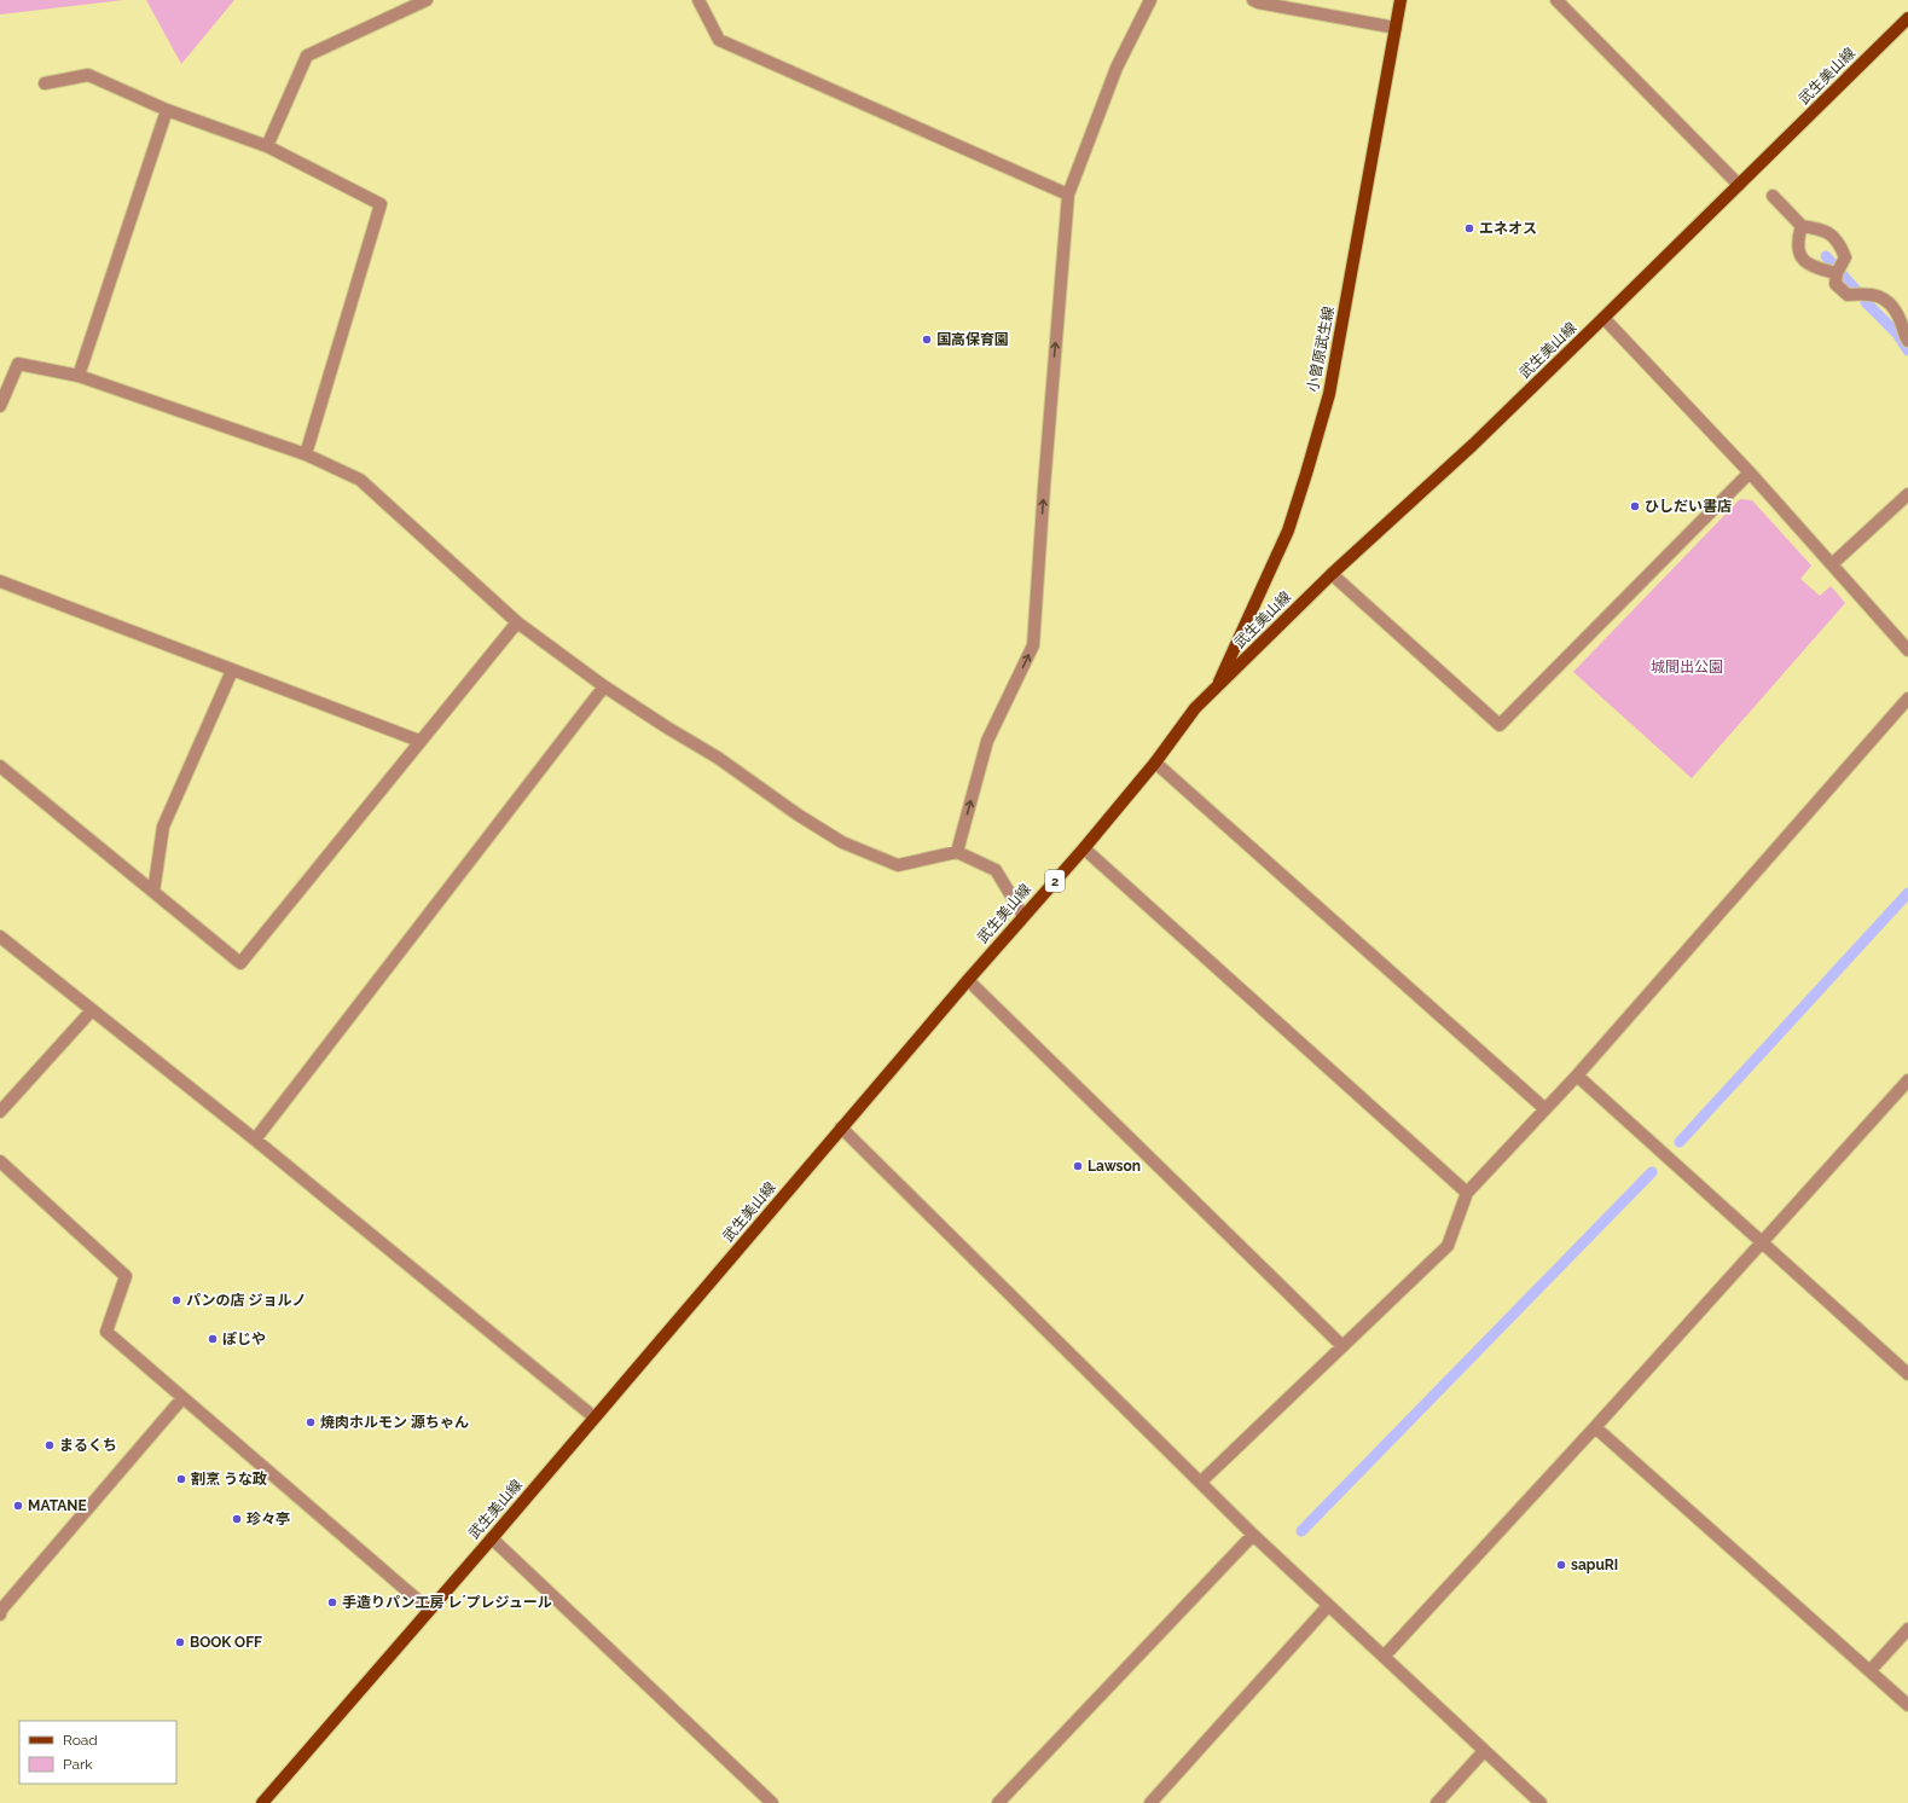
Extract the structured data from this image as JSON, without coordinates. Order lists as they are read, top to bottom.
{
  "streets": {
    "main road": ["武生美山線", "小曽原武生線", "2"]
  },
  "crossings": [
    ["武生美山線", "小曽原武生線"]
  ],
  "parks": ["城間出公園"],
  "places": [
    "エネオス",
    "国高保育園",
    "ひしだい書店",
    "Lawson",
    "パンの店 ジョルノ",
    "ぽじや",
    "焼肉ホルモン 源ちゃん",
    "まるくち",
    "割烹 うな政",
    "MATANE",
    "珍々亭",
    "sapuRI",
    "手造りパン工房 レ´プレジュール",
    "BOOK OFF"
  ],
  "legend": ["Road", "Park"]
}
